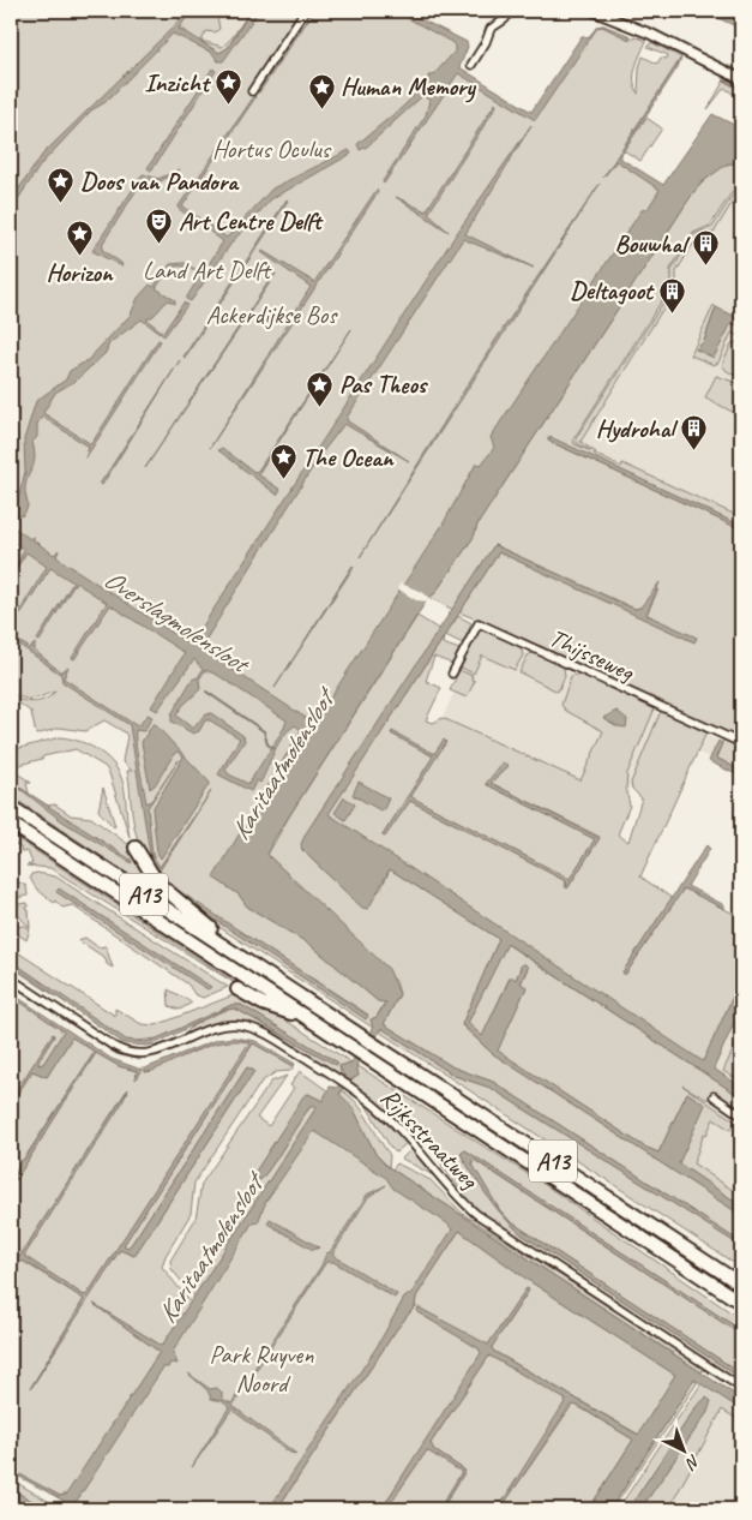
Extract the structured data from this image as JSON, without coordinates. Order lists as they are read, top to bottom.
{
  "streets": {
    "highway": ["A13"],
    "street": ["Thijsseweg", "Rijksstraatweg"]
  },
  "water": ["Overslagmolensloot", "Karitaatmolensloot"],
  "parks": [
    "Hortus Oculus",
    "Land Art Delft",
    "Ackerdijkse Bos",
    "Park Ruyven Noord"
  ],
  "places": {
    "place": [
      "Inzicht",
      "Human Memory",
      "Doos van Pandora",
      "Horizon",
      "Pas Theos",
      "The Ocean"
    ],
    "theatre": ["Art Centre Delft"],
    "building": ["Bouwhal", "Deltagoot", "Hydrohal"]
  },
  "north": "bottom right"
}
